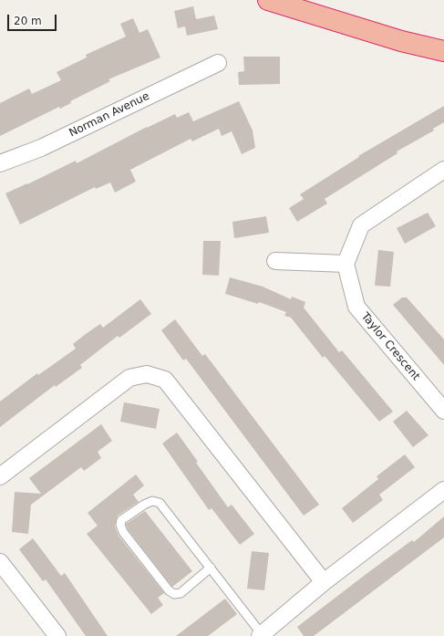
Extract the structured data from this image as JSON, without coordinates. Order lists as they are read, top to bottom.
{
  "streets": {
    "street": ["Norman Avenue", "Taylor Crescent"]
  },
  "scale_bar": "20 m"
}
